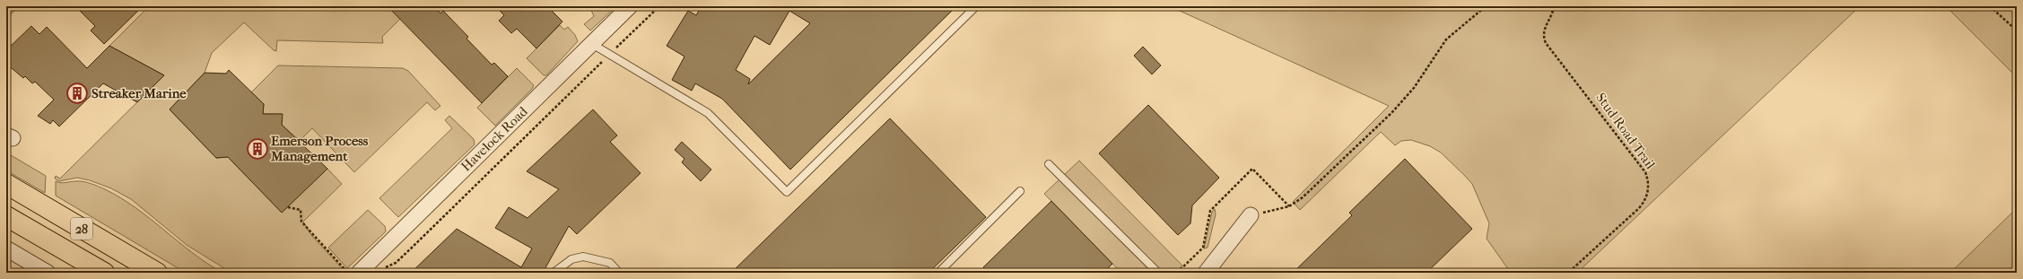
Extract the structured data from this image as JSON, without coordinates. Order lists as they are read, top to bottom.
{
  "streets": {
    "main road": ["28"],
    "street": ["Havelock Road"],
    "path": ["Stud Road Trail"]
  },
  "places": {
    "building": ["Streaker Marine", "Emerson Process Management"]
  }
}
